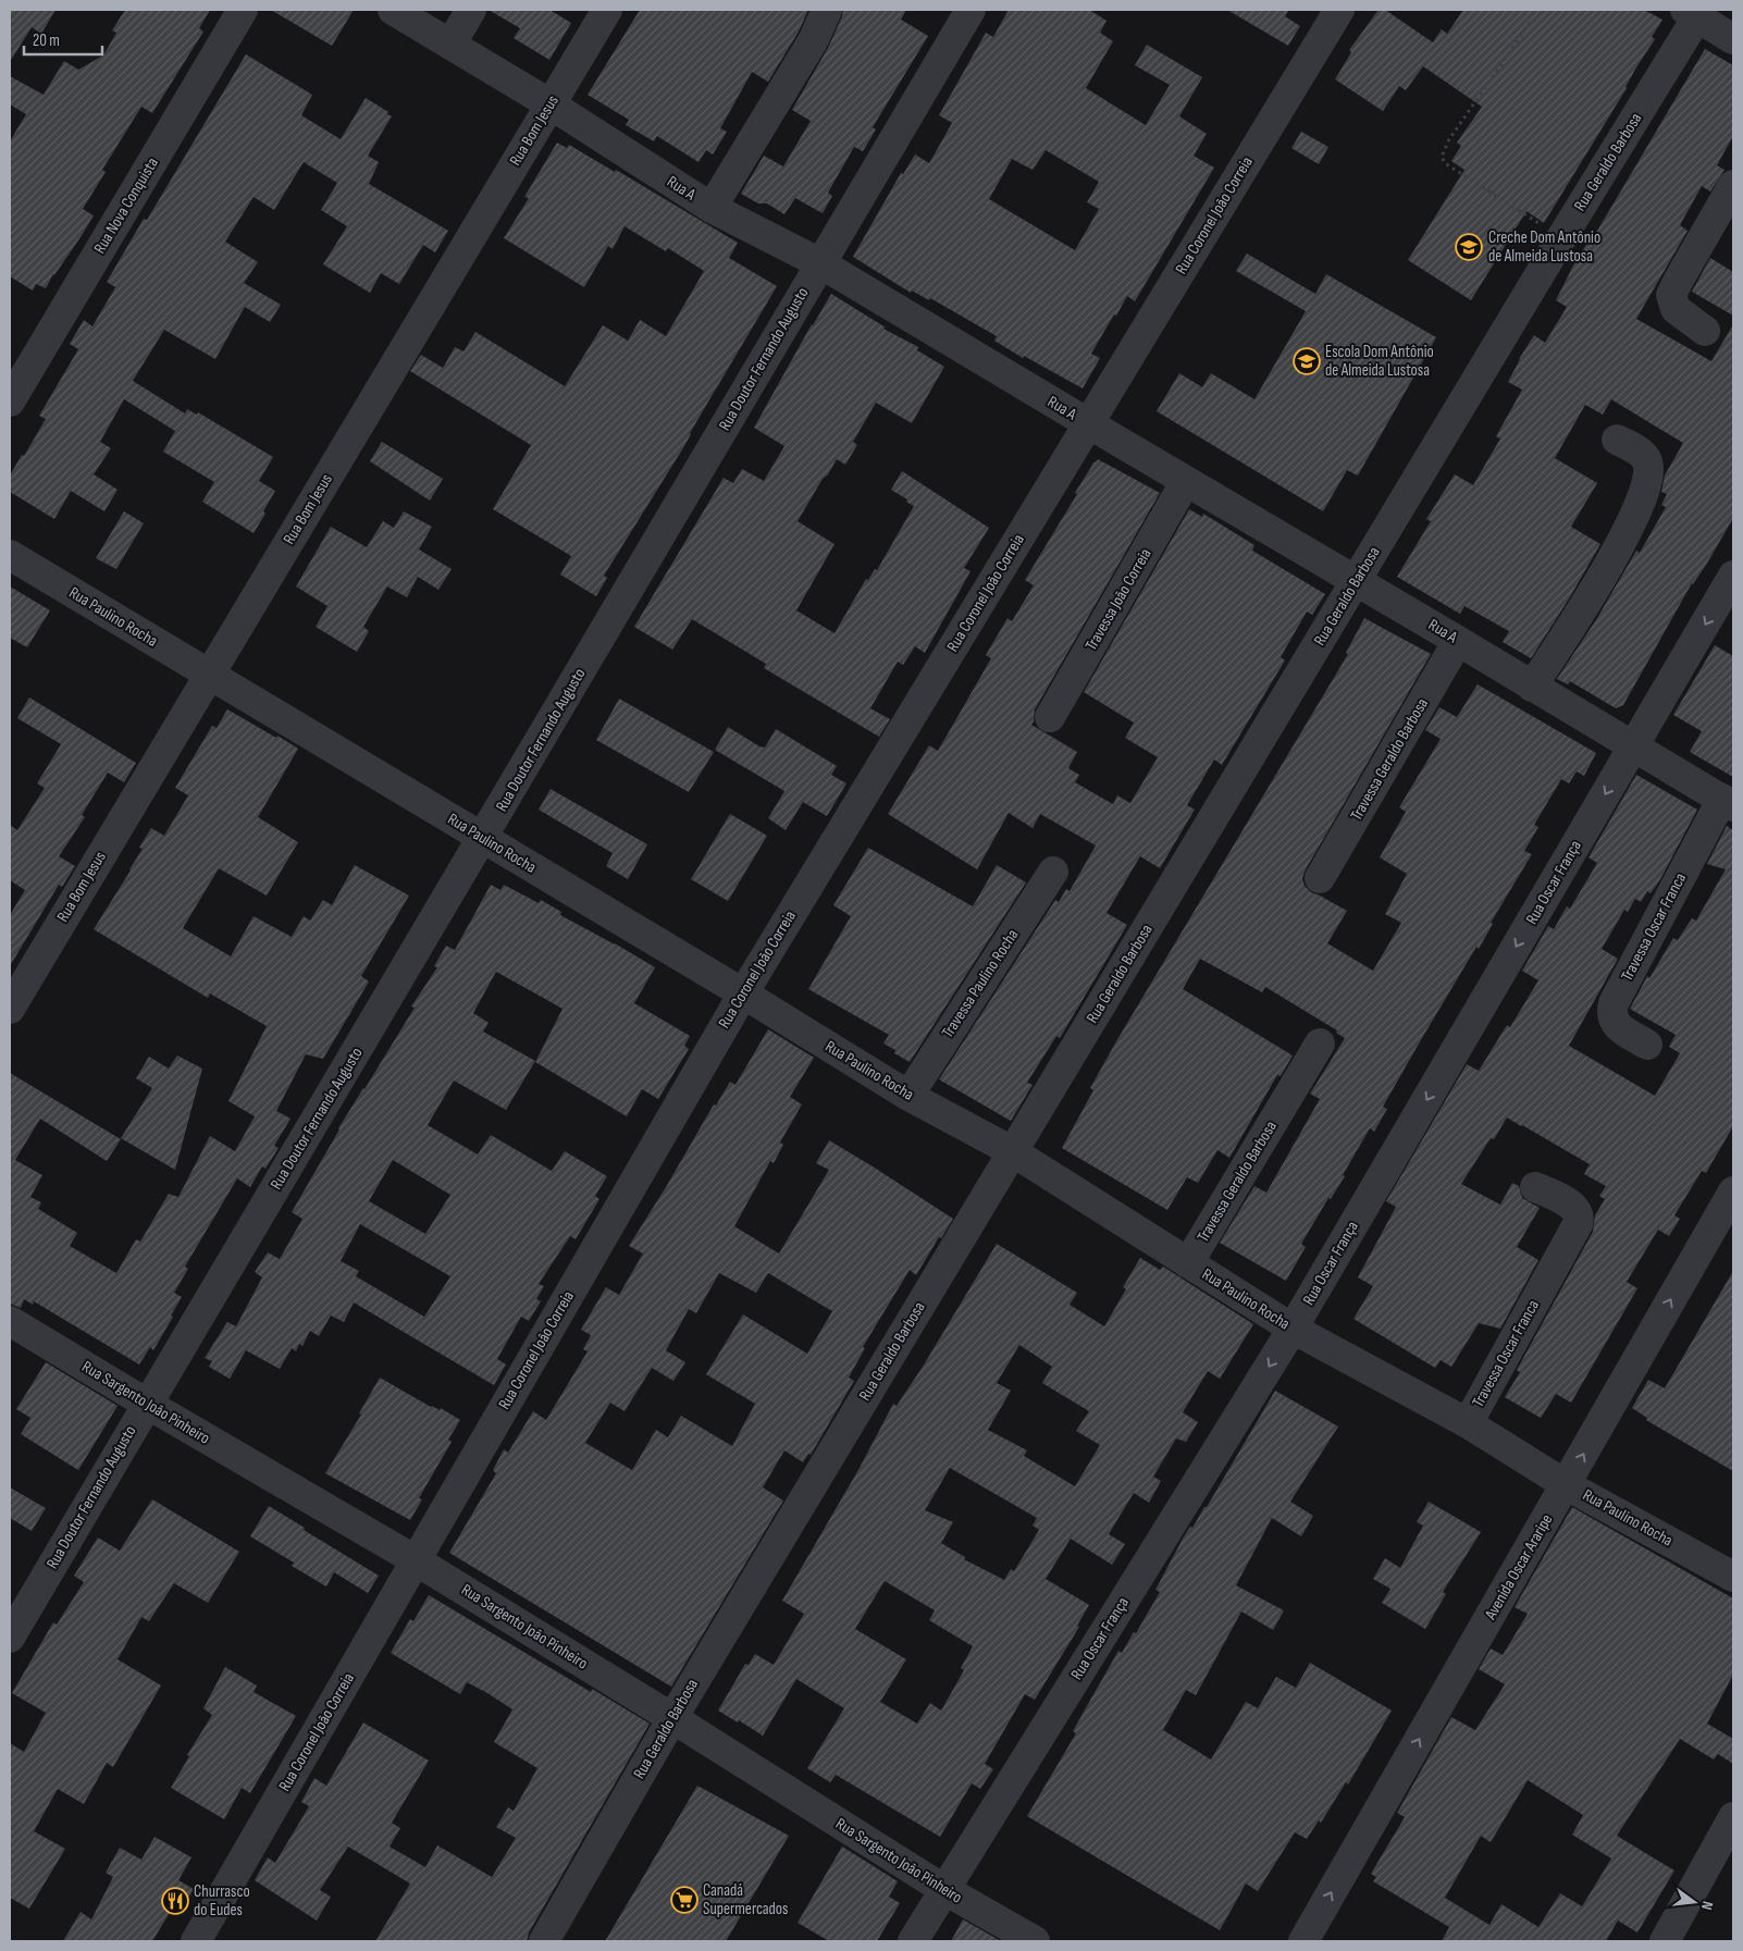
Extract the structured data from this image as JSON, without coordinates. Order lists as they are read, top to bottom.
{
  "streets": {
    "street": [
      "Rua Bom Jesus",
      "Rua Geraldo Barbosa",
      "Rua A",
      "Rua Nova Conquista",
      "Rua Coronel João Correia",
      "Rua Doutor Fernando Augusto",
      "Travessa João Correia",
      "Rua Paulino Rocha",
      "Travessa Geraldo Barbosa",
      "Rua Oscar França",
      "Travessa Oscar Franca",
      "Travessa Paulino Rocha",
      "Rua Sargento João Pinheiro",
      "Avenida Oscar Araripe"
    ]
  },
  "crossings": [
    ["Rua Bom Jesus", "Rua A"],
    ["Rua Bom Jesus", "Rua Paulino Rocha"],
    ["Rua Geraldo Barbosa", "Rua A"],
    ["Rua Geraldo Barbosa", "Rua Paulino Rocha"],
    ["Rua Geraldo Barbosa", "Rua Sargento João Pinheiro"],
    ["Rua A", "Rua Coronel João Correia"],
    ["Rua A", "Rua Doutor Fernando Augusto"],
    ["Rua A", "Travessa João Correia"],
    ["Rua A", "Travessa Geraldo Barbosa"],
    ["Rua A", "Rua Oscar França"],
    ["Rua A", "Travessa Oscar Franca"],
    ["Rua Coronel João Correia", "Rua Paulino Rocha"],
    ["Rua Coronel João Correia", "Rua Sargento João Pinheiro"],
    ["Rua Doutor Fernando Augusto", "Rua Paulino Rocha"],
    ["Rua Doutor Fernando Augusto", "Rua Sargento João Pinheiro"],
    ["Rua Paulino Rocha", "Travessa Geraldo Barbosa"],
    ["Rua Paulino Rocha", "Rua Oscar França"],
    ["Rua Paulino Rocha", "Travessa Oscar Franca"],
    ["Rua Paulino Rocha", "Travessa Paulino Rocha"],
    ["Rua Paulino Rocha", "Avenida Oscar Araripe"],
    ["Rua Oscar França", "Rua Sargento João Pinheiro"]
  ],
  "one_way": ["Rua Oscar França", "Avenida Oscar Araripe"],
  "places": {
    "school or university": ["Creche Dom Antônio de Almeida Lustosa", "Escola Dom Antônio de Almeida Lustosa"],
    "supermarket": ["Canadá Supermercados"],
    "restaurant": ["Churrasco do Eudes"]
  },
  "scale_bar": "20 m",
  "north": "right"
}
